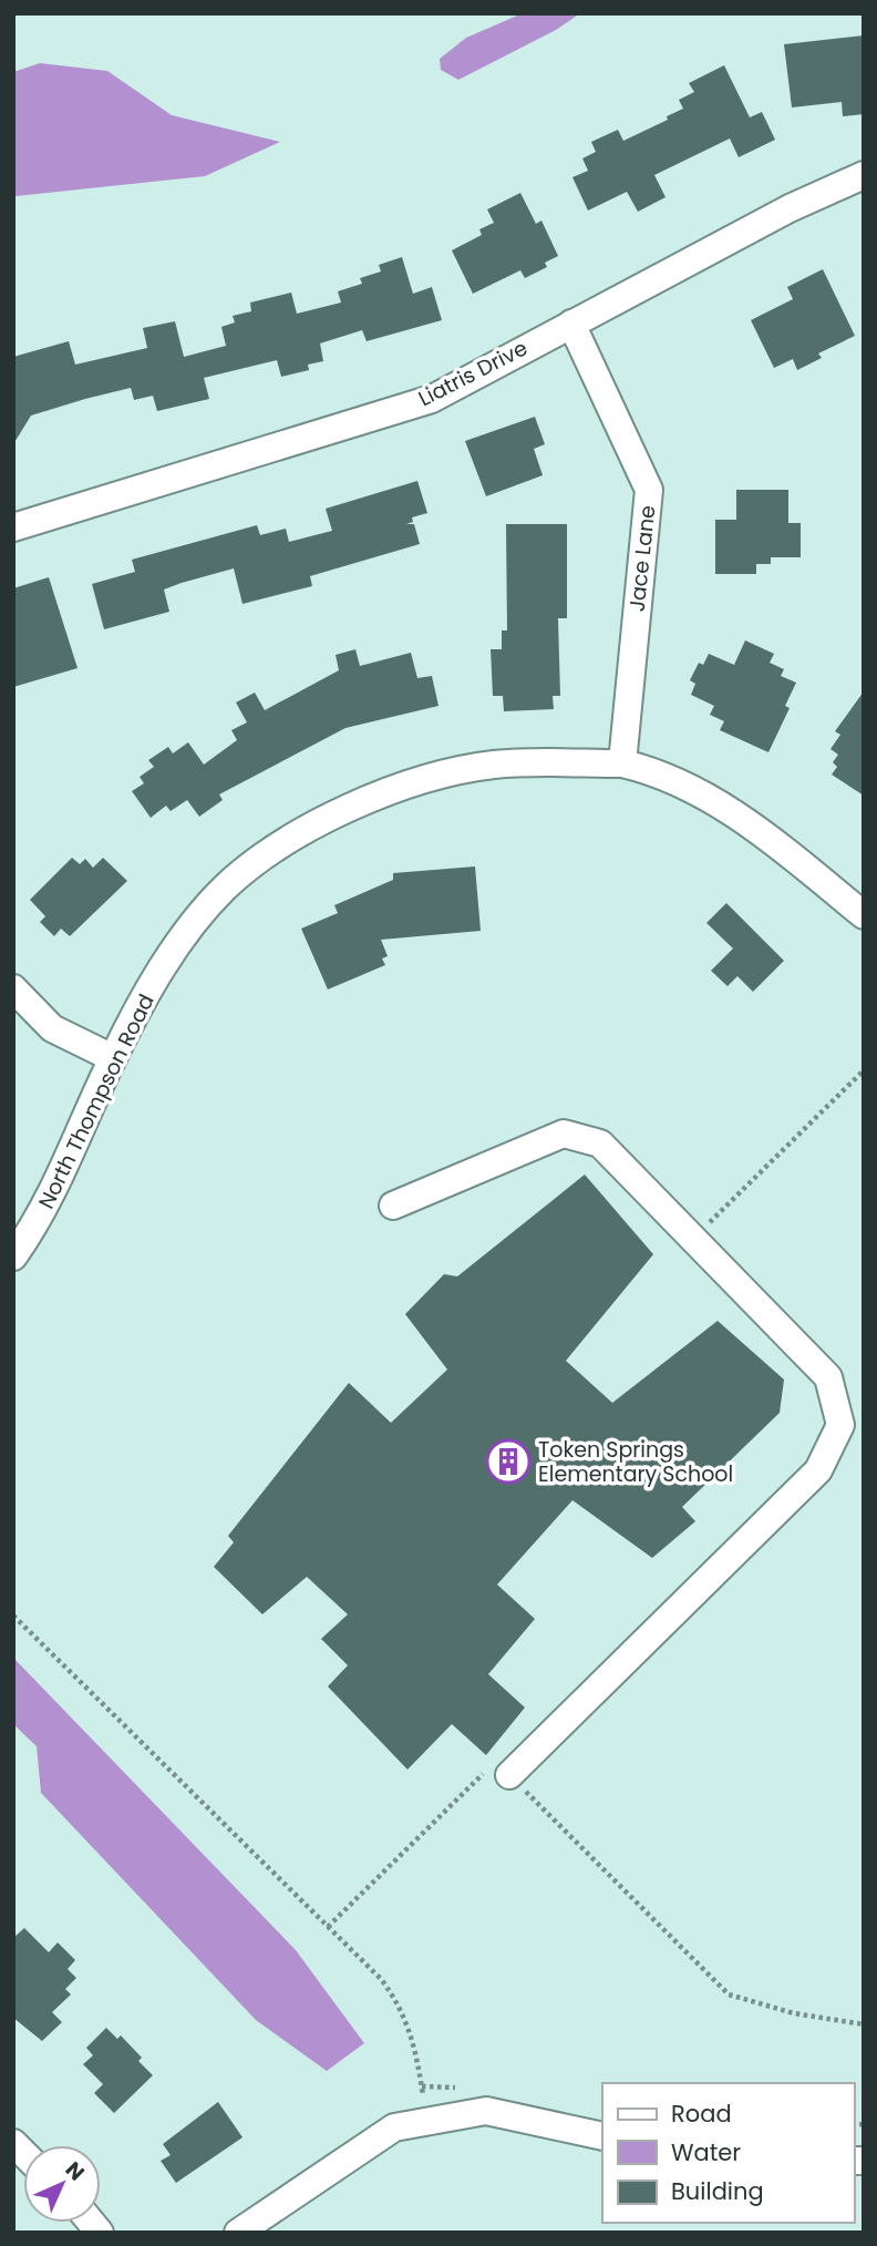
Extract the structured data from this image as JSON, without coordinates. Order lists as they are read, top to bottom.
{
  "streets": {
    "street": ["Liatris Drive", "Jace Lane", "North Thompson Road"]
  },
  "crossings": [
    ["Liatris Drive", "Jace Lane"],
    ["Jace Lane", "North Thompson Road"]
  ],
  "places": {
    "building": ["Token Springs Elementary School"]
  },
  "legend": ["Road", "Water", "Building"],
  "north": "top right"
}
